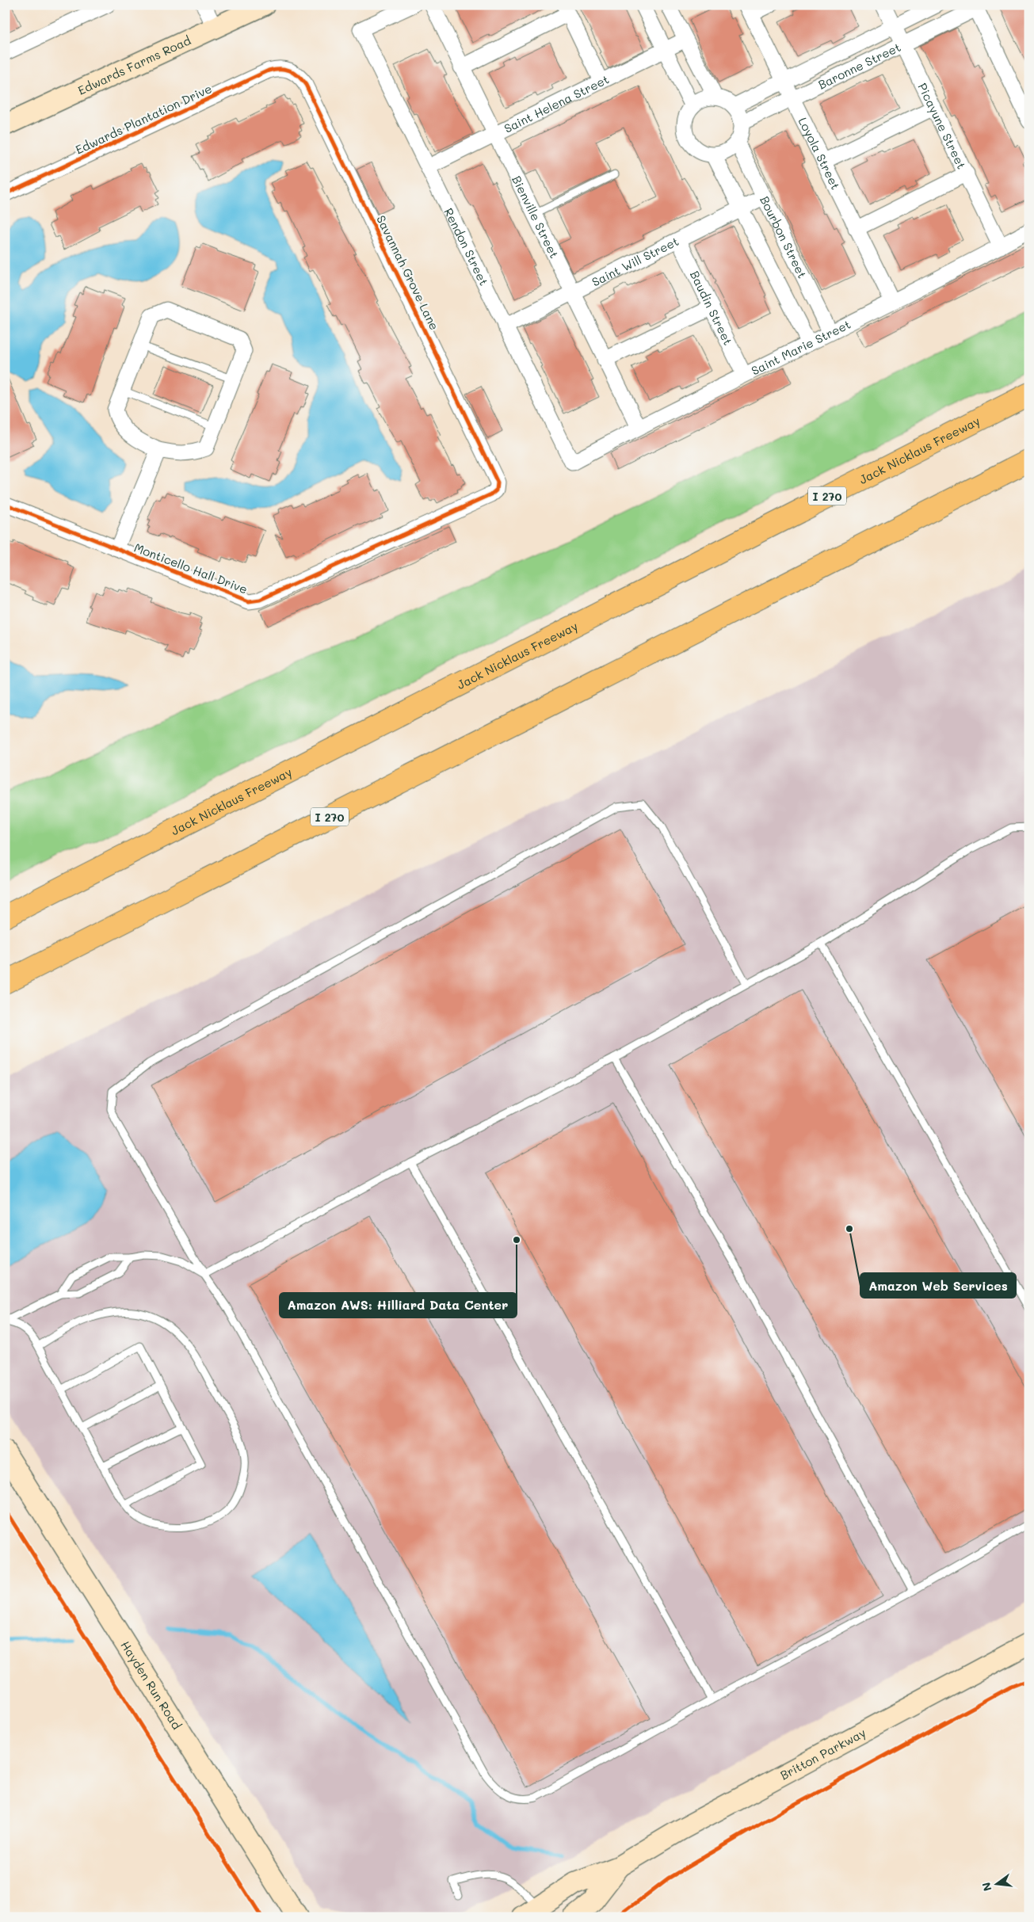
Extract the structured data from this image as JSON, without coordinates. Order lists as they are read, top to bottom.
{
  "streets": {
    "highway": ["Jack Nicklaus Freeway", "I 270"],
    "main road": ["Edwards Farms Road", "Hayden Run Road", "Britton Parkway"],
    "street": [
      "Baronne Street",
      "Saint Helena Street",
      "Edwards Plantation Drive",
      "Picayune Street",
      "Loyola Street",
      "Bienville Street",
      "Bourbon Street",
      "Rendon Street",
      "Saint Will Street",
      "Savannah Grove Lane",
      "Baudin Street",
      "Saint Marie Street",
      "Monticello Hall Drive"
    ]
  },
  "crossings": [
    ["Baronne Street", "Picayune Street"],
    ["Baronne Street", "Loyola Street"],
    ["Baronne Street", "Bourbon Street"],
    ["Saint Helena Street", "Bienville Street"],
    ["Saint Helena Street", "Rendon Street"],
    ["Edwards Plantation Drive", "Savannah Grove Lane"],
    ["Picayune Street", "Saint Marie Street"],
    ["Loyola Street", "Saint Marie Street"],
    ["Bienville Street", "Saint Will Street"],
    ["Bienville Street", "Saint Marie Street"],
    ["Bourbon Street", "Saint Will Street"],
    ["Bourbon Street", "Saint Marie Street"],
    ["Rendon Street", "Saint Will Street"],
    ["Rendon Street", "Saint Marie Street"],
    ["Saint Will Street", "Baudin Street"],
    ["Savannah Grove Lane", "Monticello Hall Drive"],
    ["Baudin Street", "Saint Marie Street"]
  ],
  "places": ["Amazon Web Services", "Amazon AWS: Hilliard Data Center"],
  "north": "left"
}
